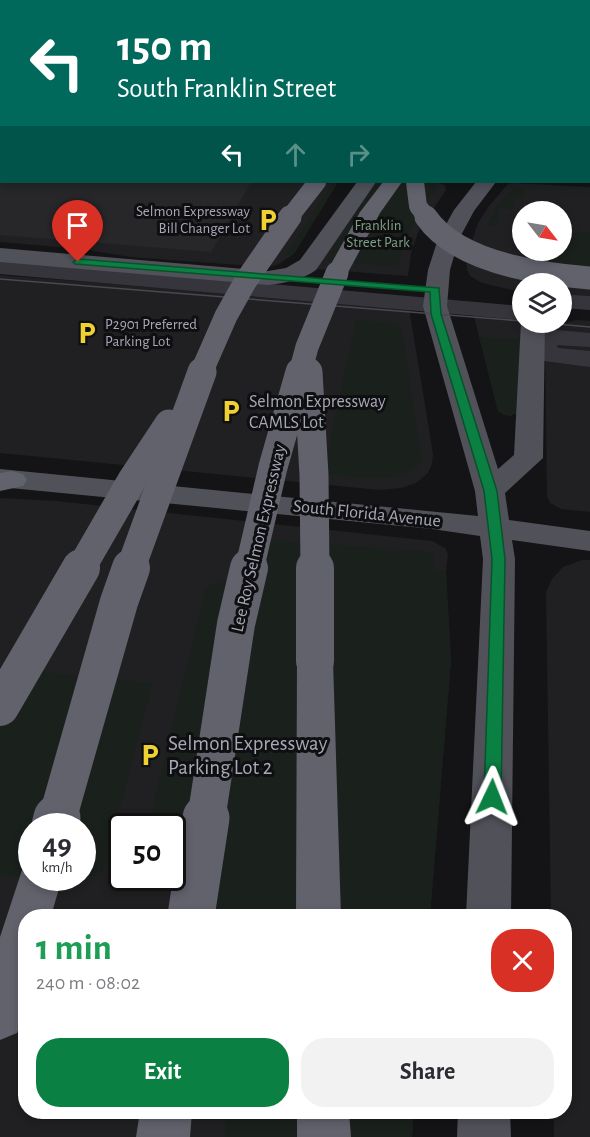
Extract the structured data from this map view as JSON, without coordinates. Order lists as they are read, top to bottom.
{
  "streets": {
    "highway": ["Lee Roy Selmon Expressway"],
    "main road": ["South Florida Avenue"]
  },
  "parks": ["Franklin Street Park"],
  "places": {
    "parking": [
      "Selmon Expressway Bill Changer Lot",
      "P2901 Preferred Parking Lot",
      "Selmon Expressway CAMLS Lot",
      "Selmon Expressway Parking Lot 2"
    ]
  },
  "north": "bottom right",
  "page": {
    "turn": ["150 m", "South Franklin Street"],
    "speed": "49 km/h",
    "limit": "50",
    "heading": ["1 min", "240 m · 08:02"],
    "buttons": ["Exit", "Share"]
  }
}
